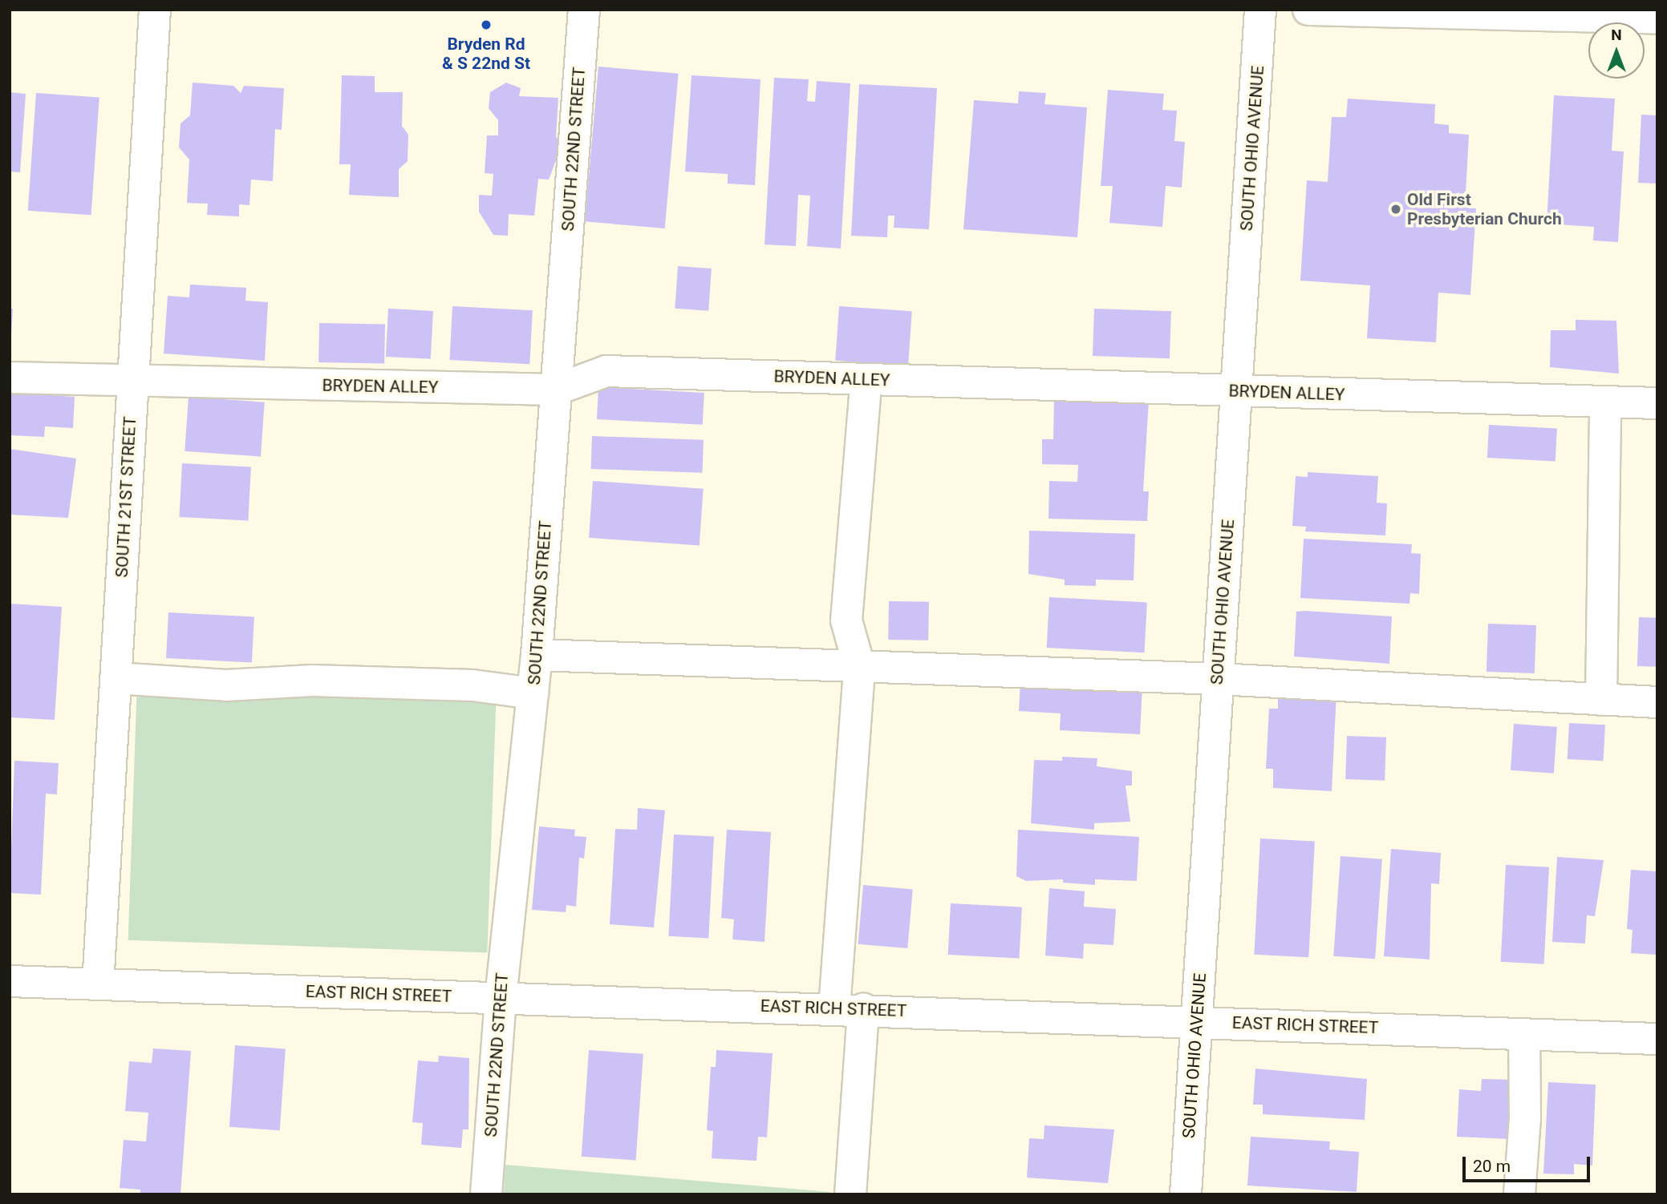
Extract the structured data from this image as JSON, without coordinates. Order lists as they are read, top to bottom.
{
  "streets": {
    "street": [
      "SOUTH OHIO AVENUE",
      "SOUTH 22ND STREET",
      "BRYDEN ALLEY",
      "SOUTH 21ST STREET",
      "EAST RICH STREET"
    ]
  },
  "crossings": [
    ["SOUTH OHIO AVENUE", "BRYDEN ALLEY"],
    ["SOUTH OHIO AVENUE", "EAST RICH STREET"],
    ["SOUTH 22ND STREET", "BRYDEN ALLEY"],
    ["SOUTH 22ND STREET", "EAST RICH STREET"],
    ["BRYDEN ALLEY", "SOUTH 21ST STREET"],
    ["SOUTH 21ST STREET", "EAST RICH STREET"]
  ],
  "places": ["Bryden Rd & S 22nd St", "Old First Presbyterian Church"],
  "scale_bar": "20 m",
  "north": "top"
}
